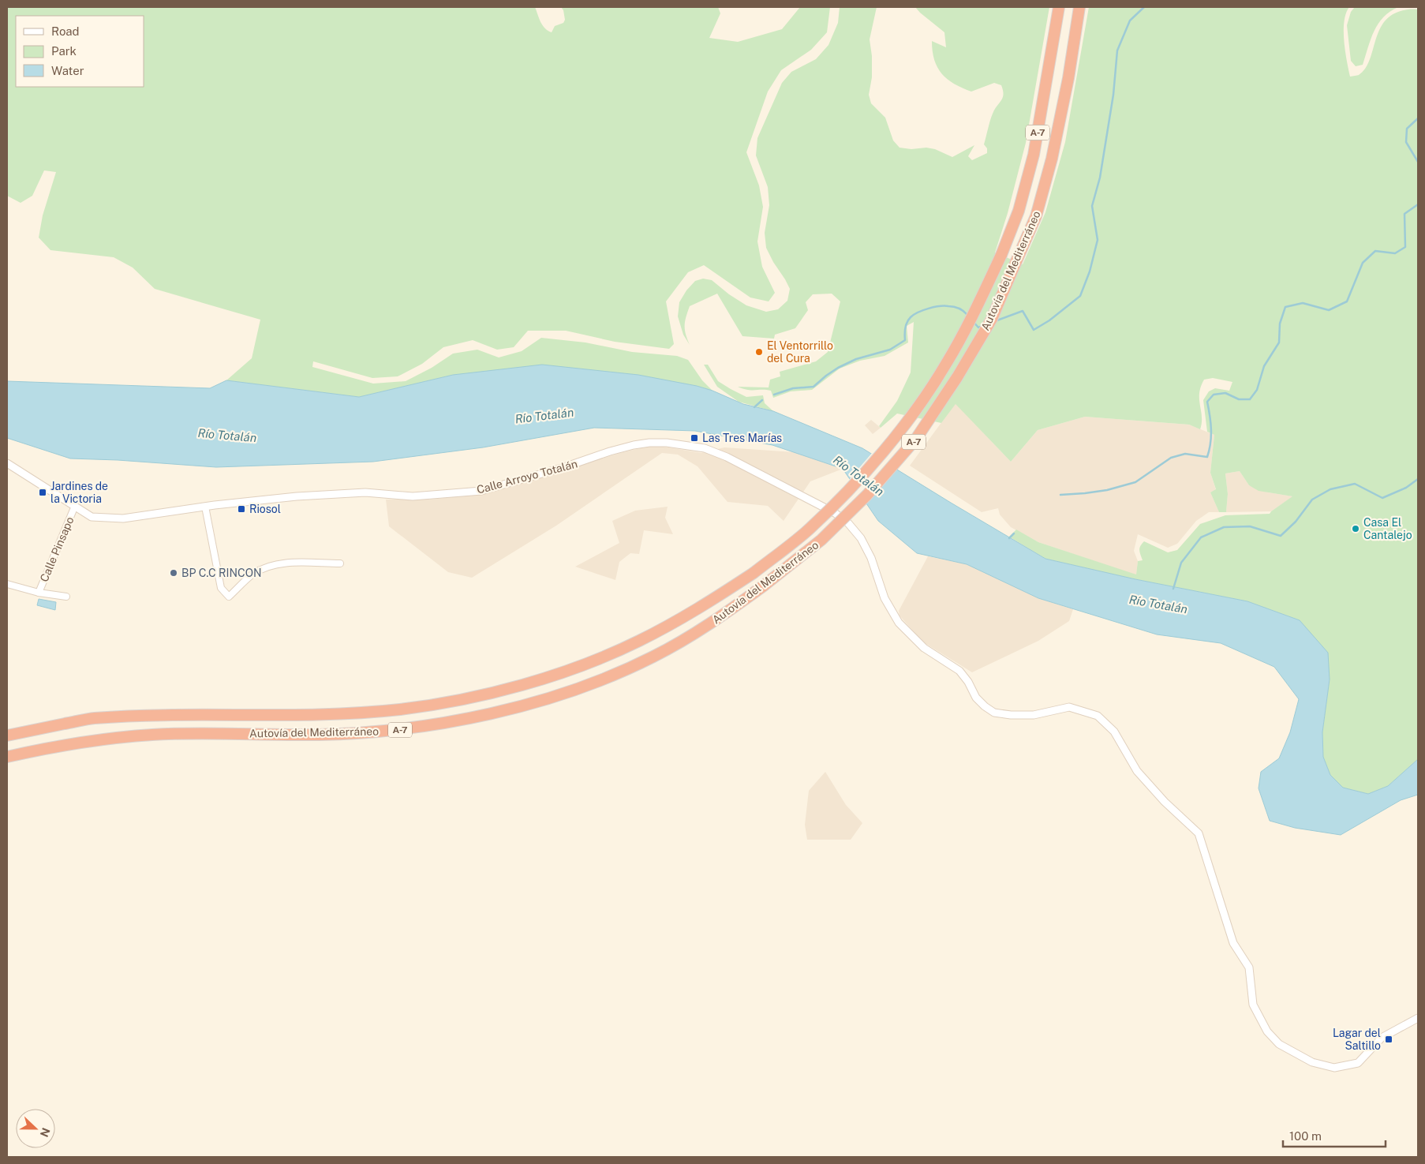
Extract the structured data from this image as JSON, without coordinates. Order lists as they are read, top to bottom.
{
  "streets": {
    "highway": ["A-7", "Autovía del Mediterráneo"],
    "street": ["Calle Arroyo Totalán", "Calle Pinsapo"]
  },
  "crossings": [
    ["Calle Arroyo Totalán", "Calle Pinsapo"]
  ],
  "water": ["Río Totalán"],
  "places": {
    "other": ["El Ventorrillo del Cura", "Casa El Cantalejo", "BP C.C RINCON"],
    "transit": [
      "Las Tres Marías",
      "Jardines de la Victoria",
      "Riosol",
      "Lagar del Saltillo"
    ]
  },
  "legend": ["Road", "Park", "Water"],
  "scale_bar": "100 m",
  "north": "right"
}
